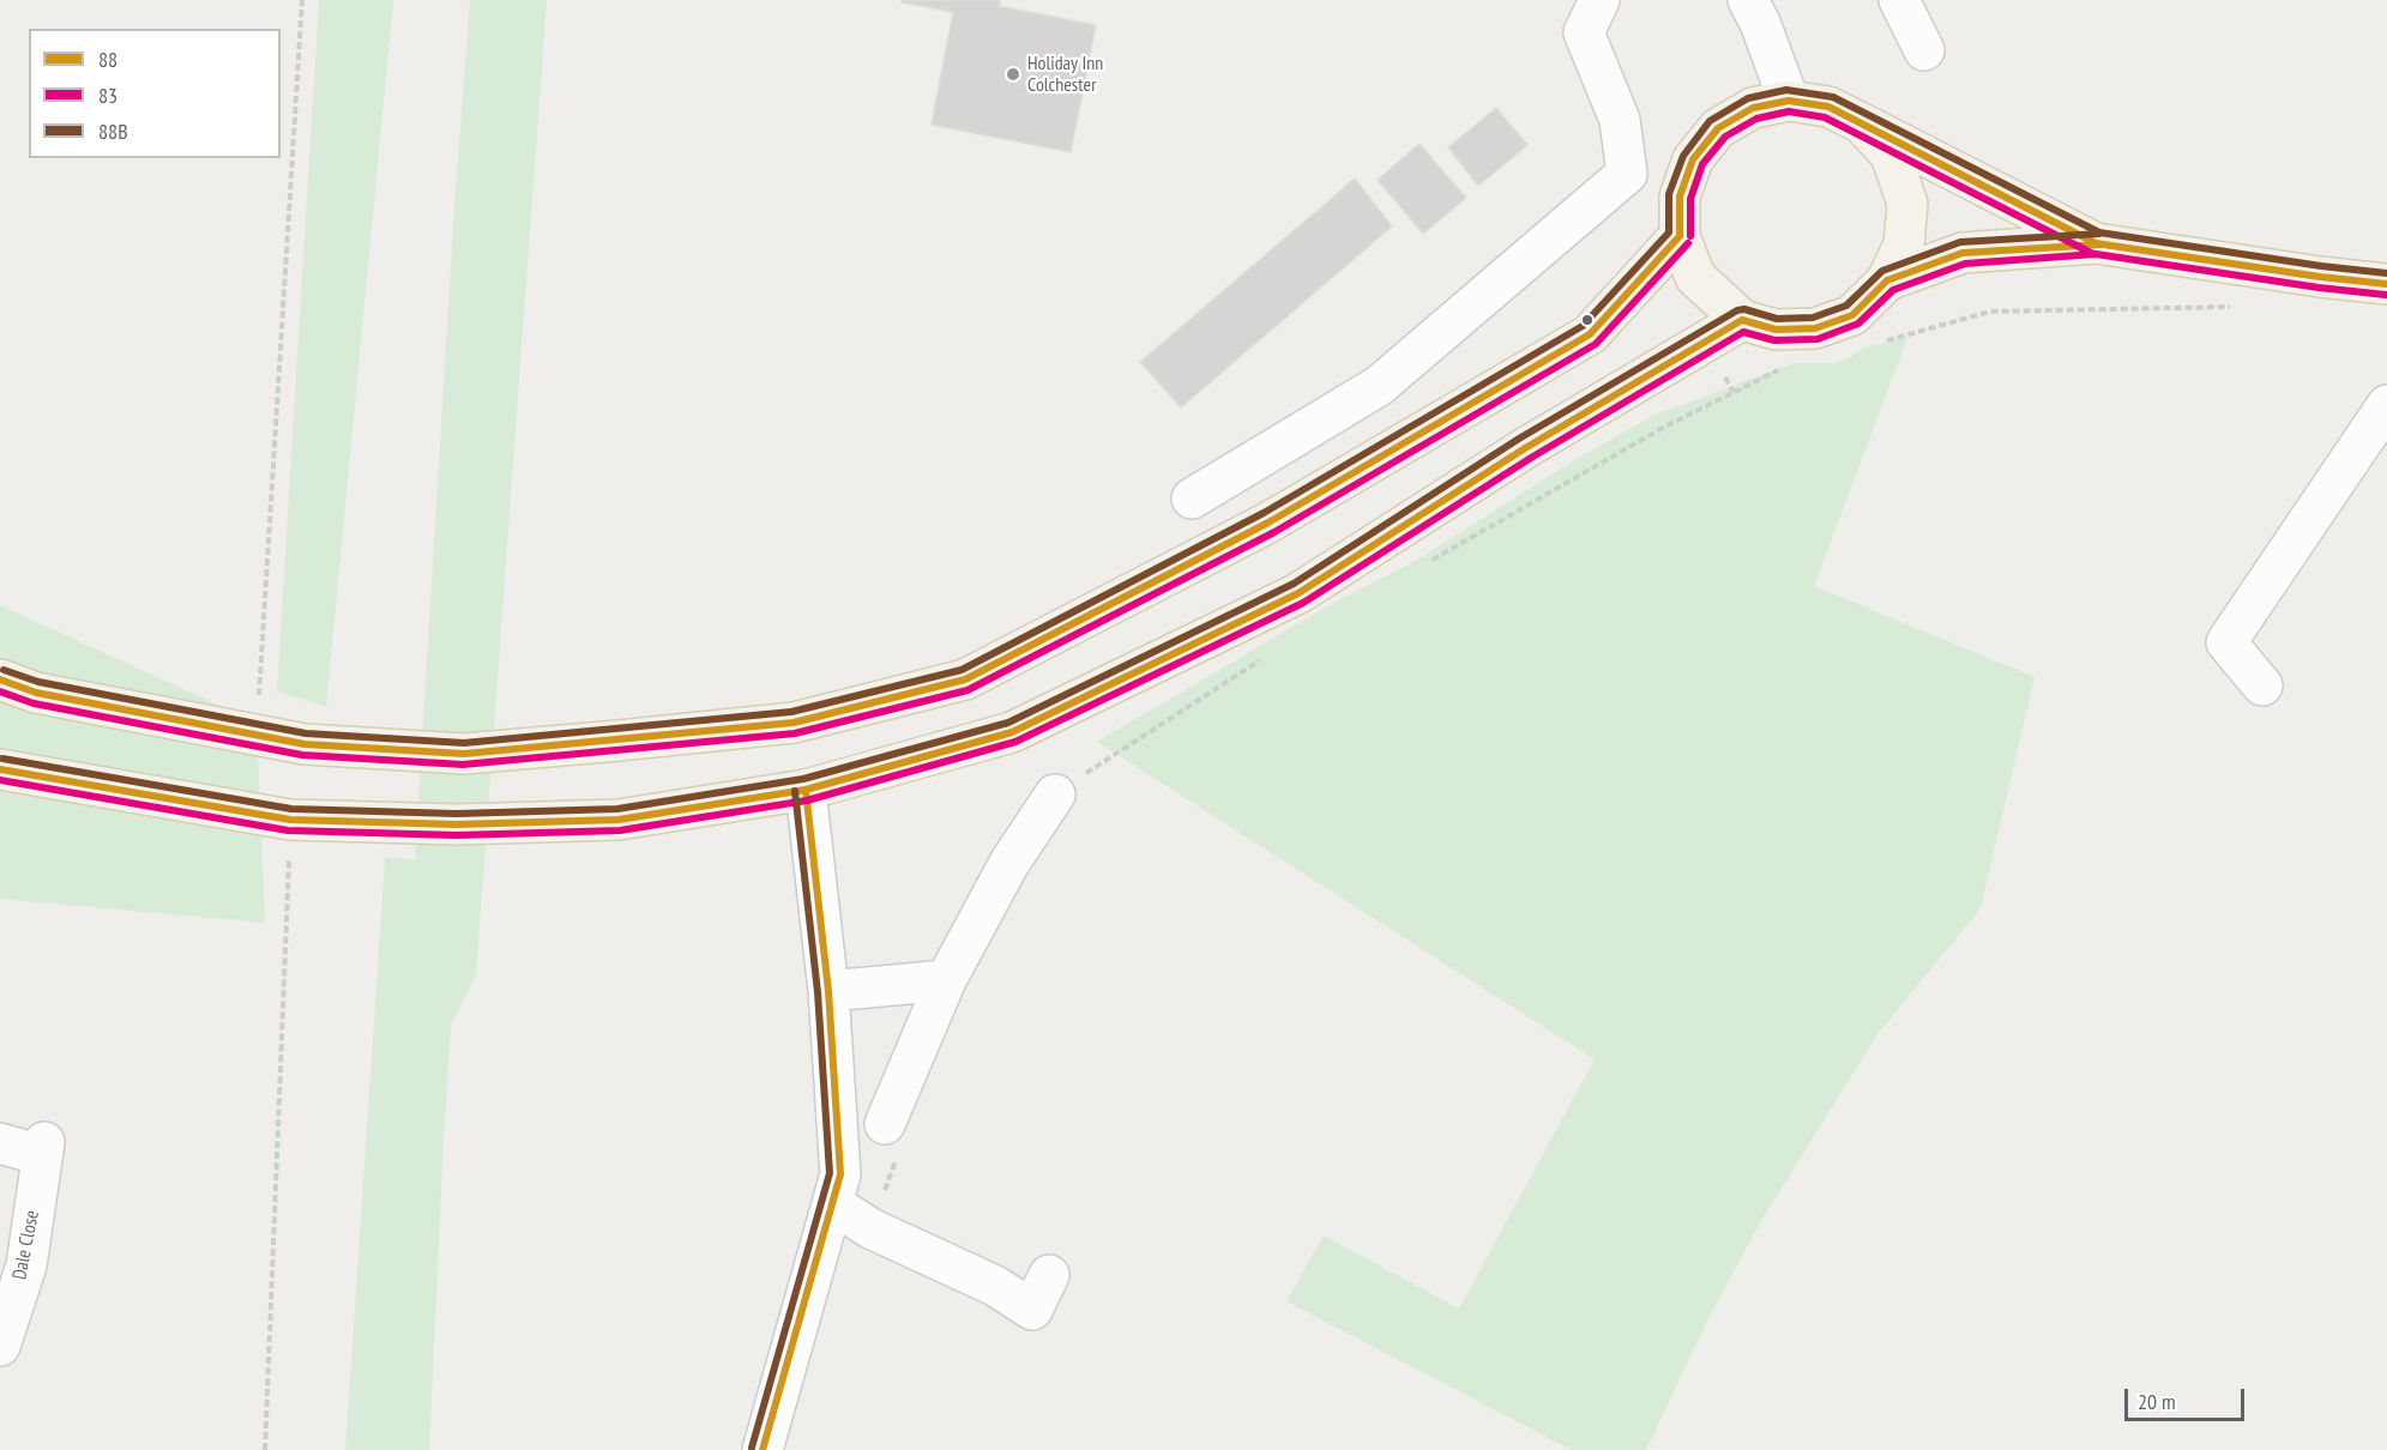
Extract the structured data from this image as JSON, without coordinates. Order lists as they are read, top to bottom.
{
  "streets": {
    "street": ["Dale Close"]
  },
  "places": ["Holiday Inn Colchester"],
  "lines": ["transit line 88B", "transit line 88", "transit line 83"],
  "legend": ["88", "83", "88B"],
  "scale_bar": "20 m"
}
